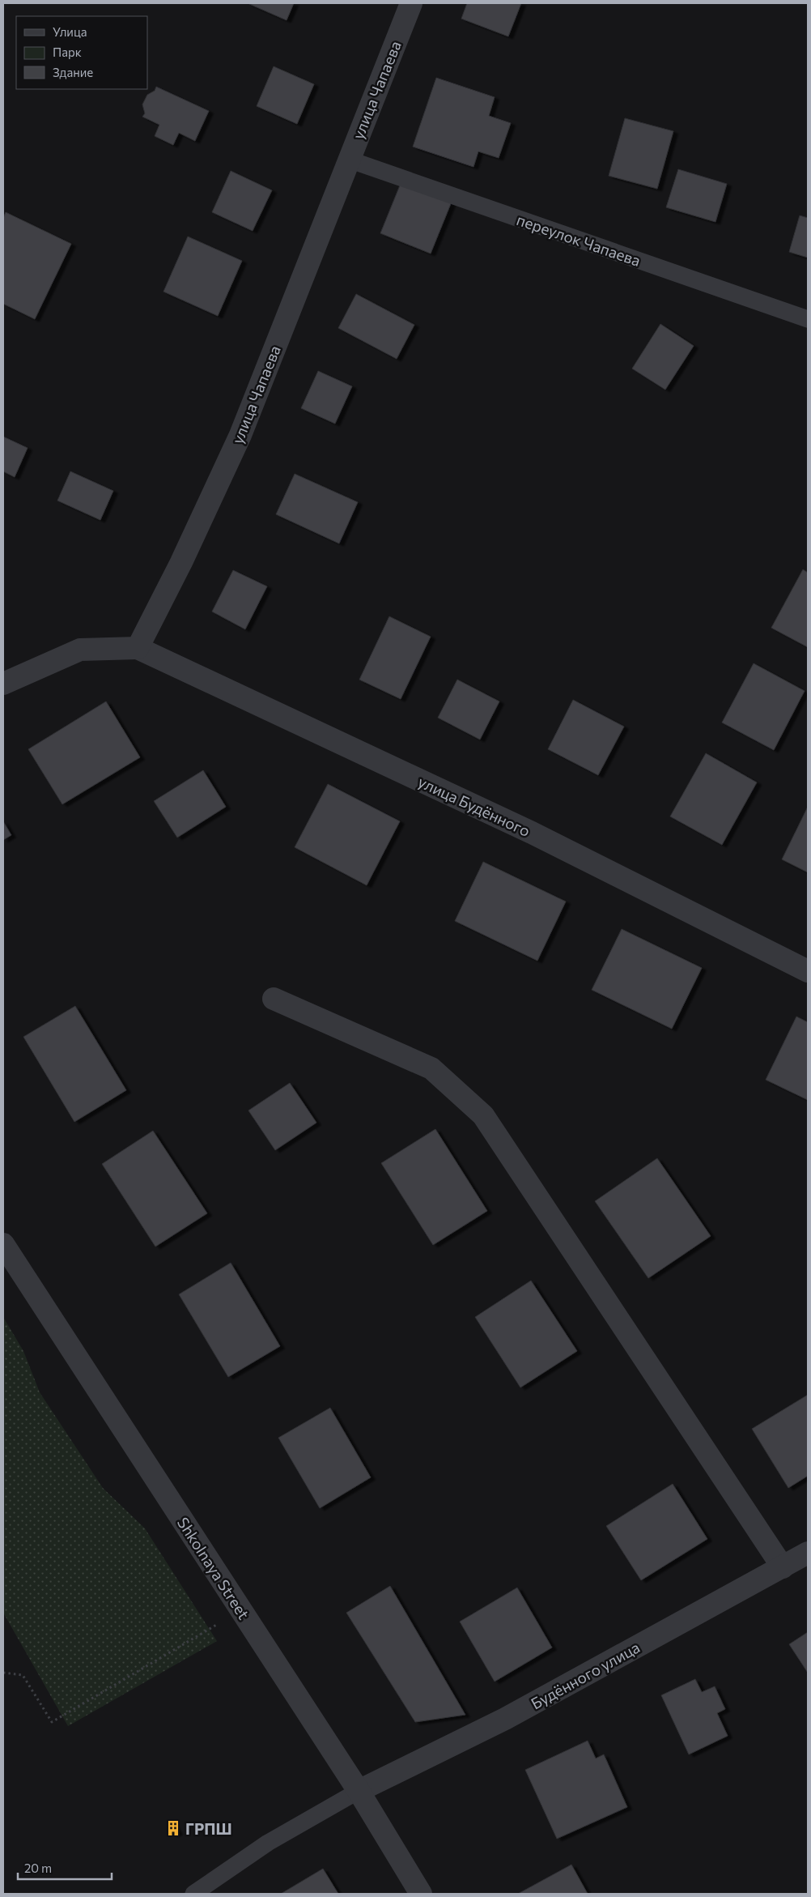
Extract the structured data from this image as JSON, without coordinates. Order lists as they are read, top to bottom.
{
  "streets": {
    "street": [
      "улица Чапаева",
      "улица Будённого",
      "Shkolnaya Street",
      "Будённого улица"
    ],
    "lane": ["переулок Чапаева"]
  },
  "crossings": [
    ["улица Чапаева", "переулок Чапаева"],
    ["улица Чапаева", "улица Будённого"],
    ["Shkolnaya Street", "Будённого улица"]
  ],
  "places": {
    "building": ["ГРПШ"]
  },
  "legend": ["Улица", "Парк", "Здание"],
  "scale_bar": "20 m"
}
